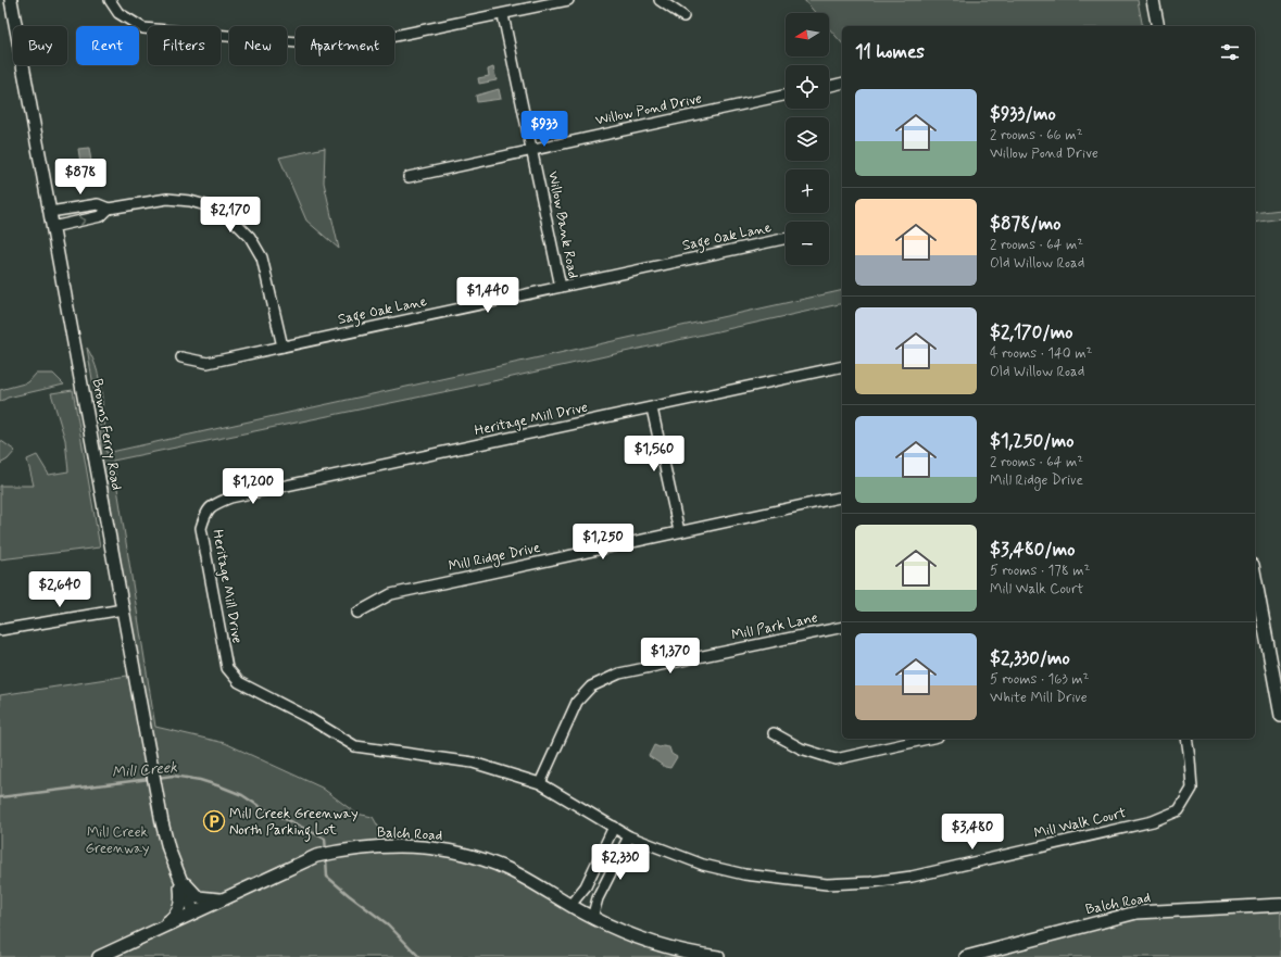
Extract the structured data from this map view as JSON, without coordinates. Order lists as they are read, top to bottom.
{
  "streets": {
    "street": [
      "Willow Pond Drive",
      "Willow Bank Road",
      "Sage Oak Lane",
      "Heritage Mill Drive",
      "Browns Ferry Road",
      "Mill Ridge Drive",
      "Mill Park Lane",
      "Mill Walk Court",
      "Balch Road"
    ]
  },
  "crossings": [
    ["Willow Pond Drive", "Willow Bank Road"],
    ["Willow Bank Road", "Sage Oak Lane"],
    ["Heritage Mill Drive", "Mill Park Lane"],
    ["Heritage Mill Drive", "Mill Walk Court"],
    ["Browns Ferry Road", "Balch Road"]
  ],
  "water": ["Mill Creek"],
  "parks": ["Mill Creek Greenway"],
  "places": {
    "parking": ["Mill Creek Greenway North Parking Lot"]
  },
  "north": "left",
  "page": {
    "map_buttons": ["+", "−"],
    "chip": [
      "Buy",
      "Rent",
      "Filters",
      "New",
      "Apartment"
    ],
    "heading": "11 homes",
    "list": [
      {
        "name": "$933/mo",
        "note": "2 rooms · 66 m² · Willow Pond Drive"
      },
      {
        "name": "$878/mo",
        "note": "2 rooms · 64 m² · Old Willow Road"
      },
      {
        "name": "$2,170/mo",
        "note": "4 rooms · 140 m² · Old Willow Road"
      },
      {
        "name": "$1,250/mo",
        "note": "2 rooms · 64 m² · Mill Ridge Drive"
      },
      {
        "name": "$3,480/mo",
        "note": "5 rooms · 178 m² · Mill Walk Court"
      },
      {
        "name": "$2,330/mo",
        "note": "5 rooms · 163 m² · White Mill Drive"
      }
    ],
    "price": [
      "$933",
      "$878",
      "$2,170",
      "$1,440",
      "$1,560",
      "$1,200",
      "$1,250",
      "$2,640",
      "$1,370",
      "$3,480",
      "$2,330"
    ]
  }
}
